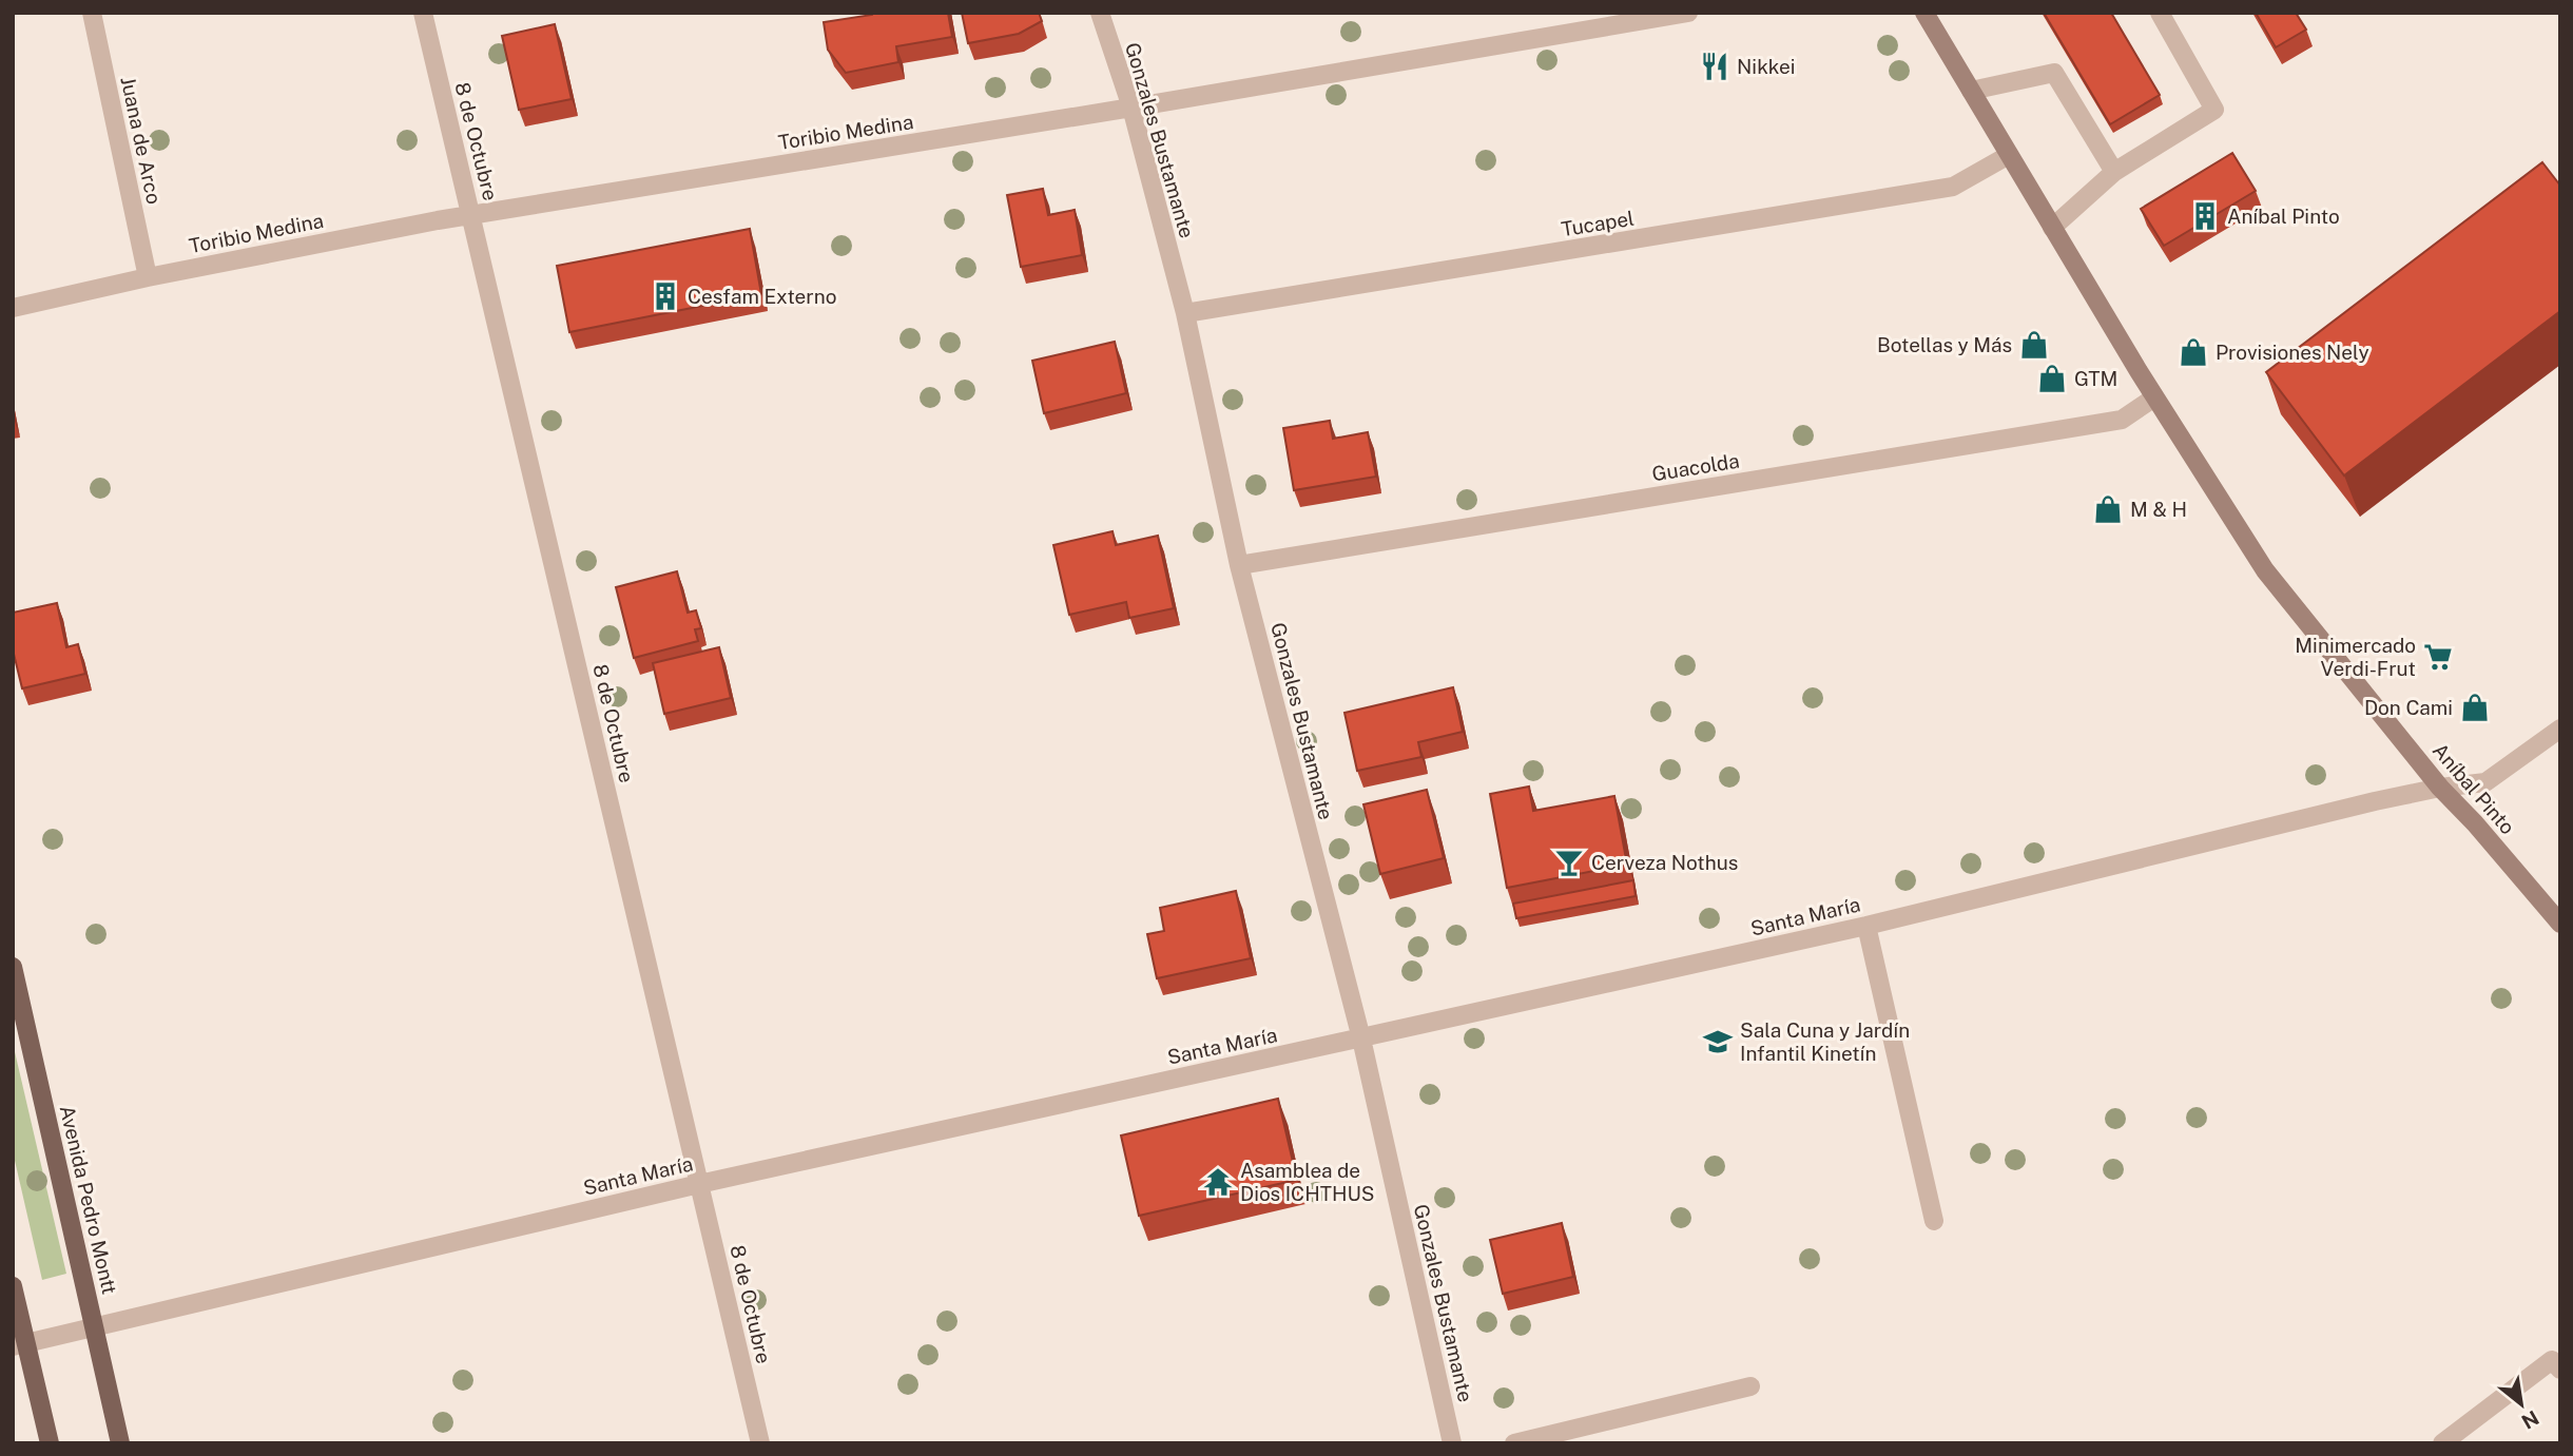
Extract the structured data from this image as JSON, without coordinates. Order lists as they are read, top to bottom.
{
  "streets": {
    "main road": ["Aníbal Pinto", "Avenida Pedro Montt"],
    "street": [
      "Toribio Medina",
      "Juana de Arco",
      "Gonzales Bustamante",
      "8 de Octubre",
      "Tucapel",
      "Guacolda",
      "Santa María"
    ]
  },
  "crossings": [
    ["Toribio Medina", "Juana de Arco"],
    ["Toribio Medina", "Gonzales Bustamante"],
    ["Toribio Medina", "8 de Octubre"],
    ["Gonzales Bustamante", "Tucapel"],
    ["Gonzales Bustamante", "Guacolda"],
    ["Gonzales Bustamante", "Santa María"],
    ["8 de Octubre", "Santa María"],
    ["Tucapel", "Aníbal Pinto"],
    ["Guacolda", "Aníbal Pinto"],
    ["Aníbal Pinto", "Santa María"],
    ["Santa María", "Avenida Pedro Montt"]
  ],
  "places": {
    "restaurant": ["Nikkei"],
    "building": ["Aníbal Pinto", "Cesfam Externo"],
    "shop": [
      "Botellas y Más",
      "Provisiones Nely",
      "GTM",
      "M & H",
      "Don Cami"
    ],
    "supermarket": ["Minimercado Verdi-Frut"],
    "bar": ["Cerveza Nothus"],
    "school or university": ["Sala Cuna y Jardín Infantil Kinetín"],
    "temple": ["Asamblea de Dios ICHTHUS"]
  },
  "north": "bottom right"
}
